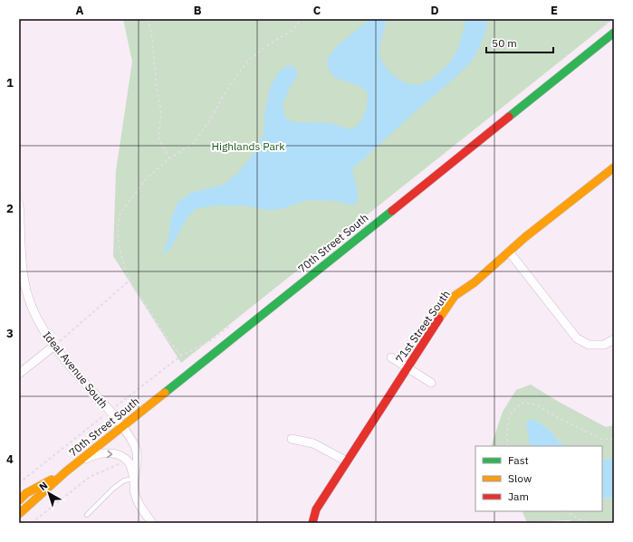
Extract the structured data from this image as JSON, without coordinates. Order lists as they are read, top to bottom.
{
  "streets": {
    "main road": ["70th Street South", "71st Street South"],
    "street": ["Ideal Avenue South"]
  },
  "crossings": [
    ["70th Street South", "Ideal Avenue South"]
  ],
  "parks": ["Highlands Park"],
  "legend": ["Fast", "Slow", "Jam"],
  "scale_bar": "50 m",
  "north": "top left",
  "grid": {
    "columns": [
      "A",
      "B",
      "C",
      "D",
      "E"
    ],
    "rows": [
      "1",
      "2",
      "3",
      "4"
    ]
  }
}
